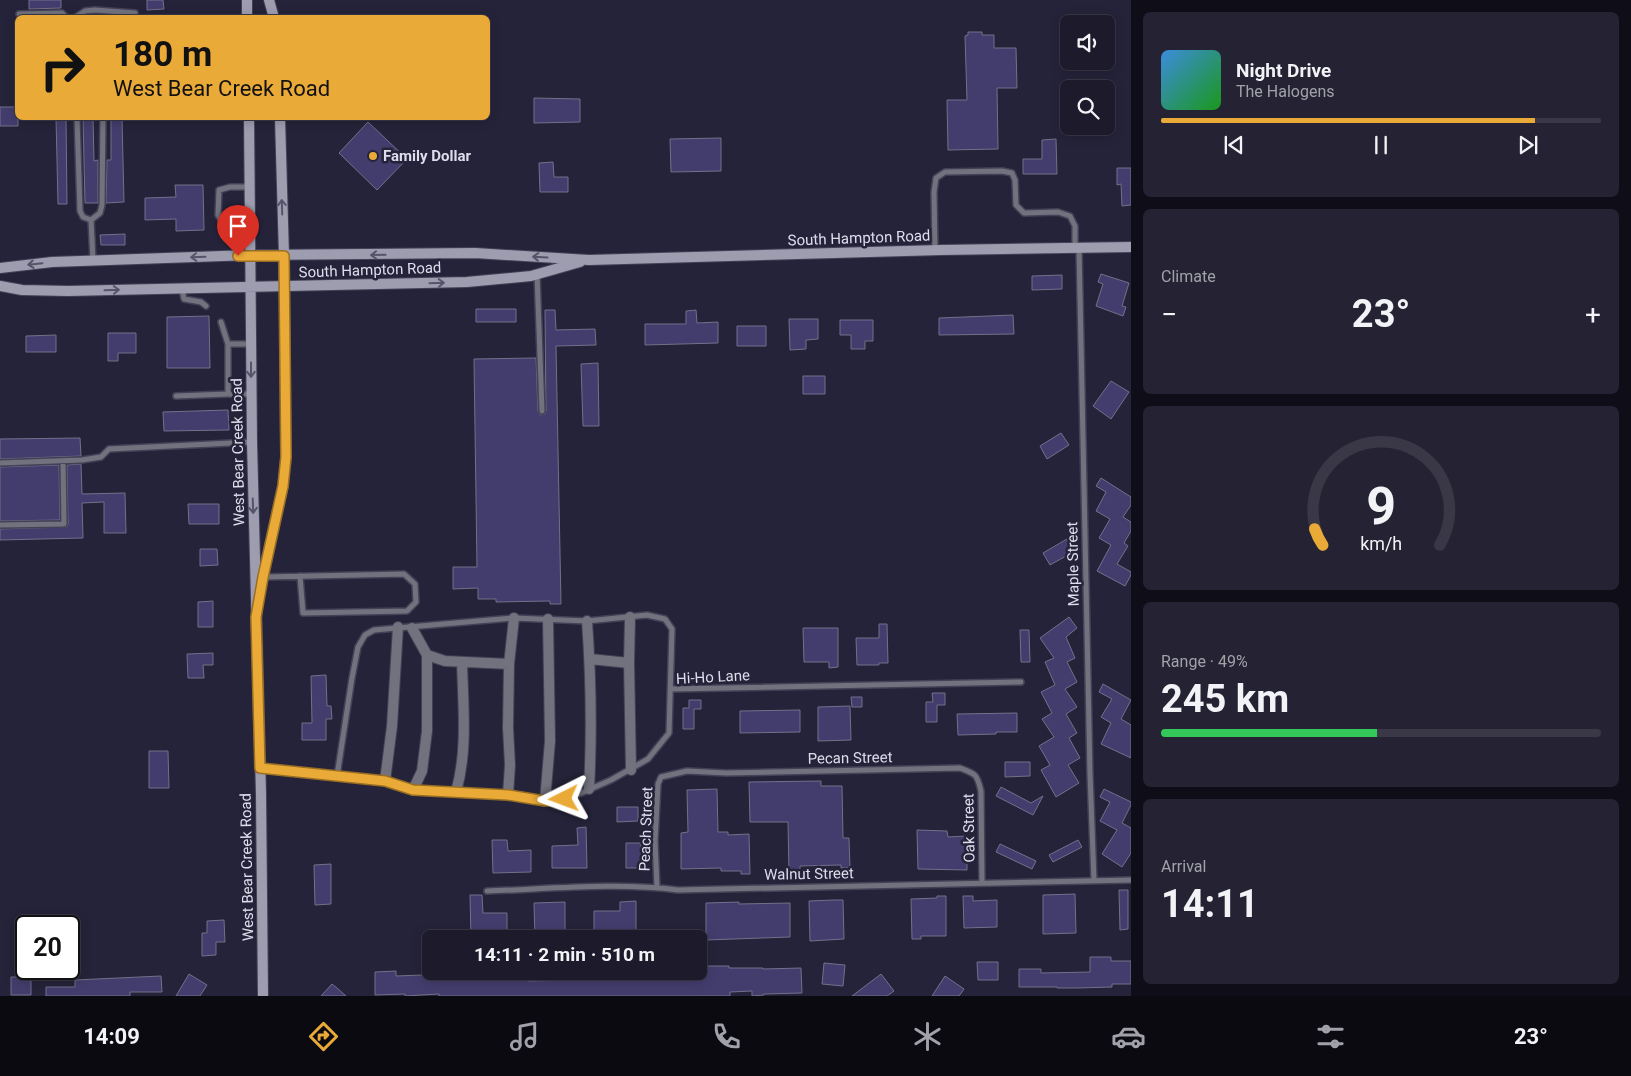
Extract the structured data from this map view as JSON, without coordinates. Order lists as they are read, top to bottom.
{
  "streets": {
    "main road": ["South Hampton Road", "West Bear Creek Road"],
    "lane": [
      "Maple Street",
      "Hi-Ho Lane",
      "Pecan Street",
      "Oak Street",
      "Peach Street",
      "Walnut Street"
    ]
  },
  "crossings": [
    ["South Hampton Road", "West Bear Creek Road"],
    ["South Hampton Road", "Maple Street"],
    ["West Bear Creek Road", "Hi-Ho Lane"],
    ["Maple Street", "Walnut Street"],
    ["Pecan Street", "Oak Street"],
    ["Pecan Street", "Peach Street"],
    ["Oak Street", "Walnut Street"],
    ["Peach Street", "Walnut Street"]
  ],
  "places": ["Family Dollar"],
  "page": {
    "turn": ["180 m", "West Bear Creek Road"],
    "song": ["Night Drive", "The Halogens"],
    "tile": [
      "Climate",
      ["Range · 49%", "245 km"],
      ["Arrival", "14:11"]
    ],
    "heat": ["−", "23°", "+"],
    "limit": "20",
    "trip": "14:11 · 2 min · 510 m",
    "tabs": ["14:09", "23°"],
    "gauge": ["9", "km/h"]
  }
}
